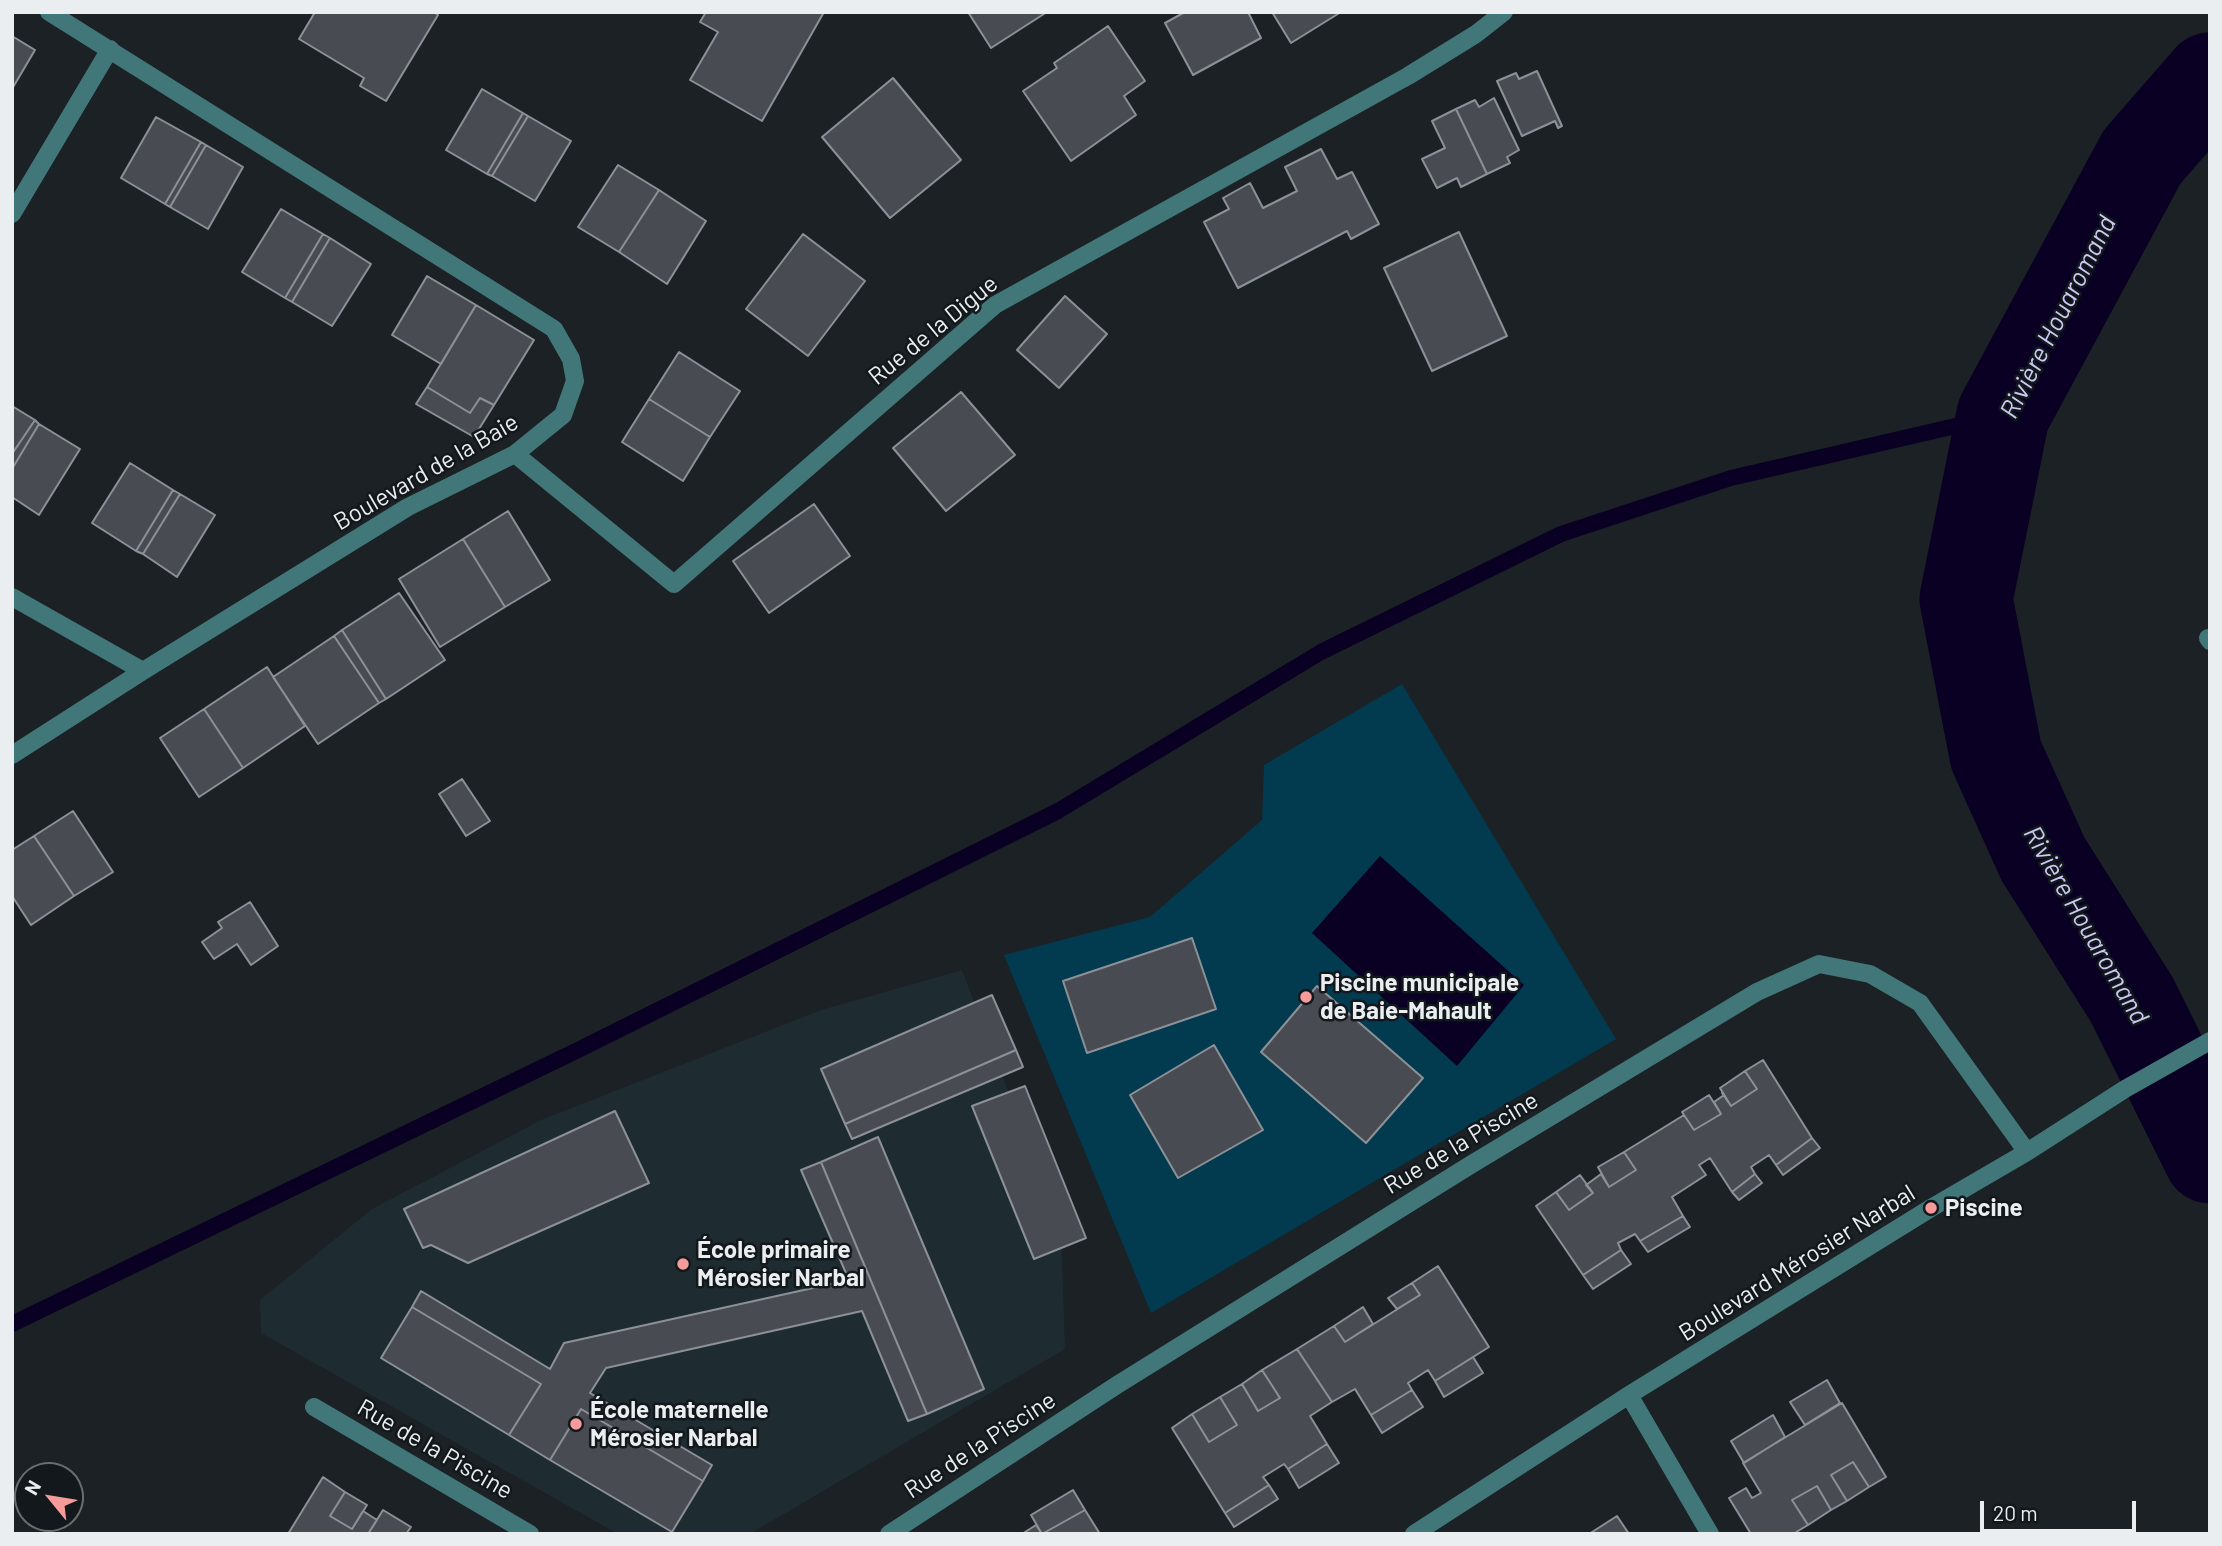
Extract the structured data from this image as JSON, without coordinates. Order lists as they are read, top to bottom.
{
  "streets": {
    "street": [
      "Rue de la Digue",
      "Boulevard de la Baie",
      "Rue de la Piscine",
      "Boulevard Mérosier Narbal"
    ]
  },
  "crossings": [
    ["Rue de la Digue", "Boulevard de la Baie"],
    ["Rue de la Piscine", "Boulevard Mérosier Narbal"]
  ],
  "water": ["Rivière Houaromand"],
  "places": [
    "Piscine municipale de Baie-Mahault",
    "Piscine",
    "École primaire Mérosier Narbal",
    "École maternelle Mérosier Narbal"
  ],
  "scale_bar": "20 m",
  "north": "top left"
}
